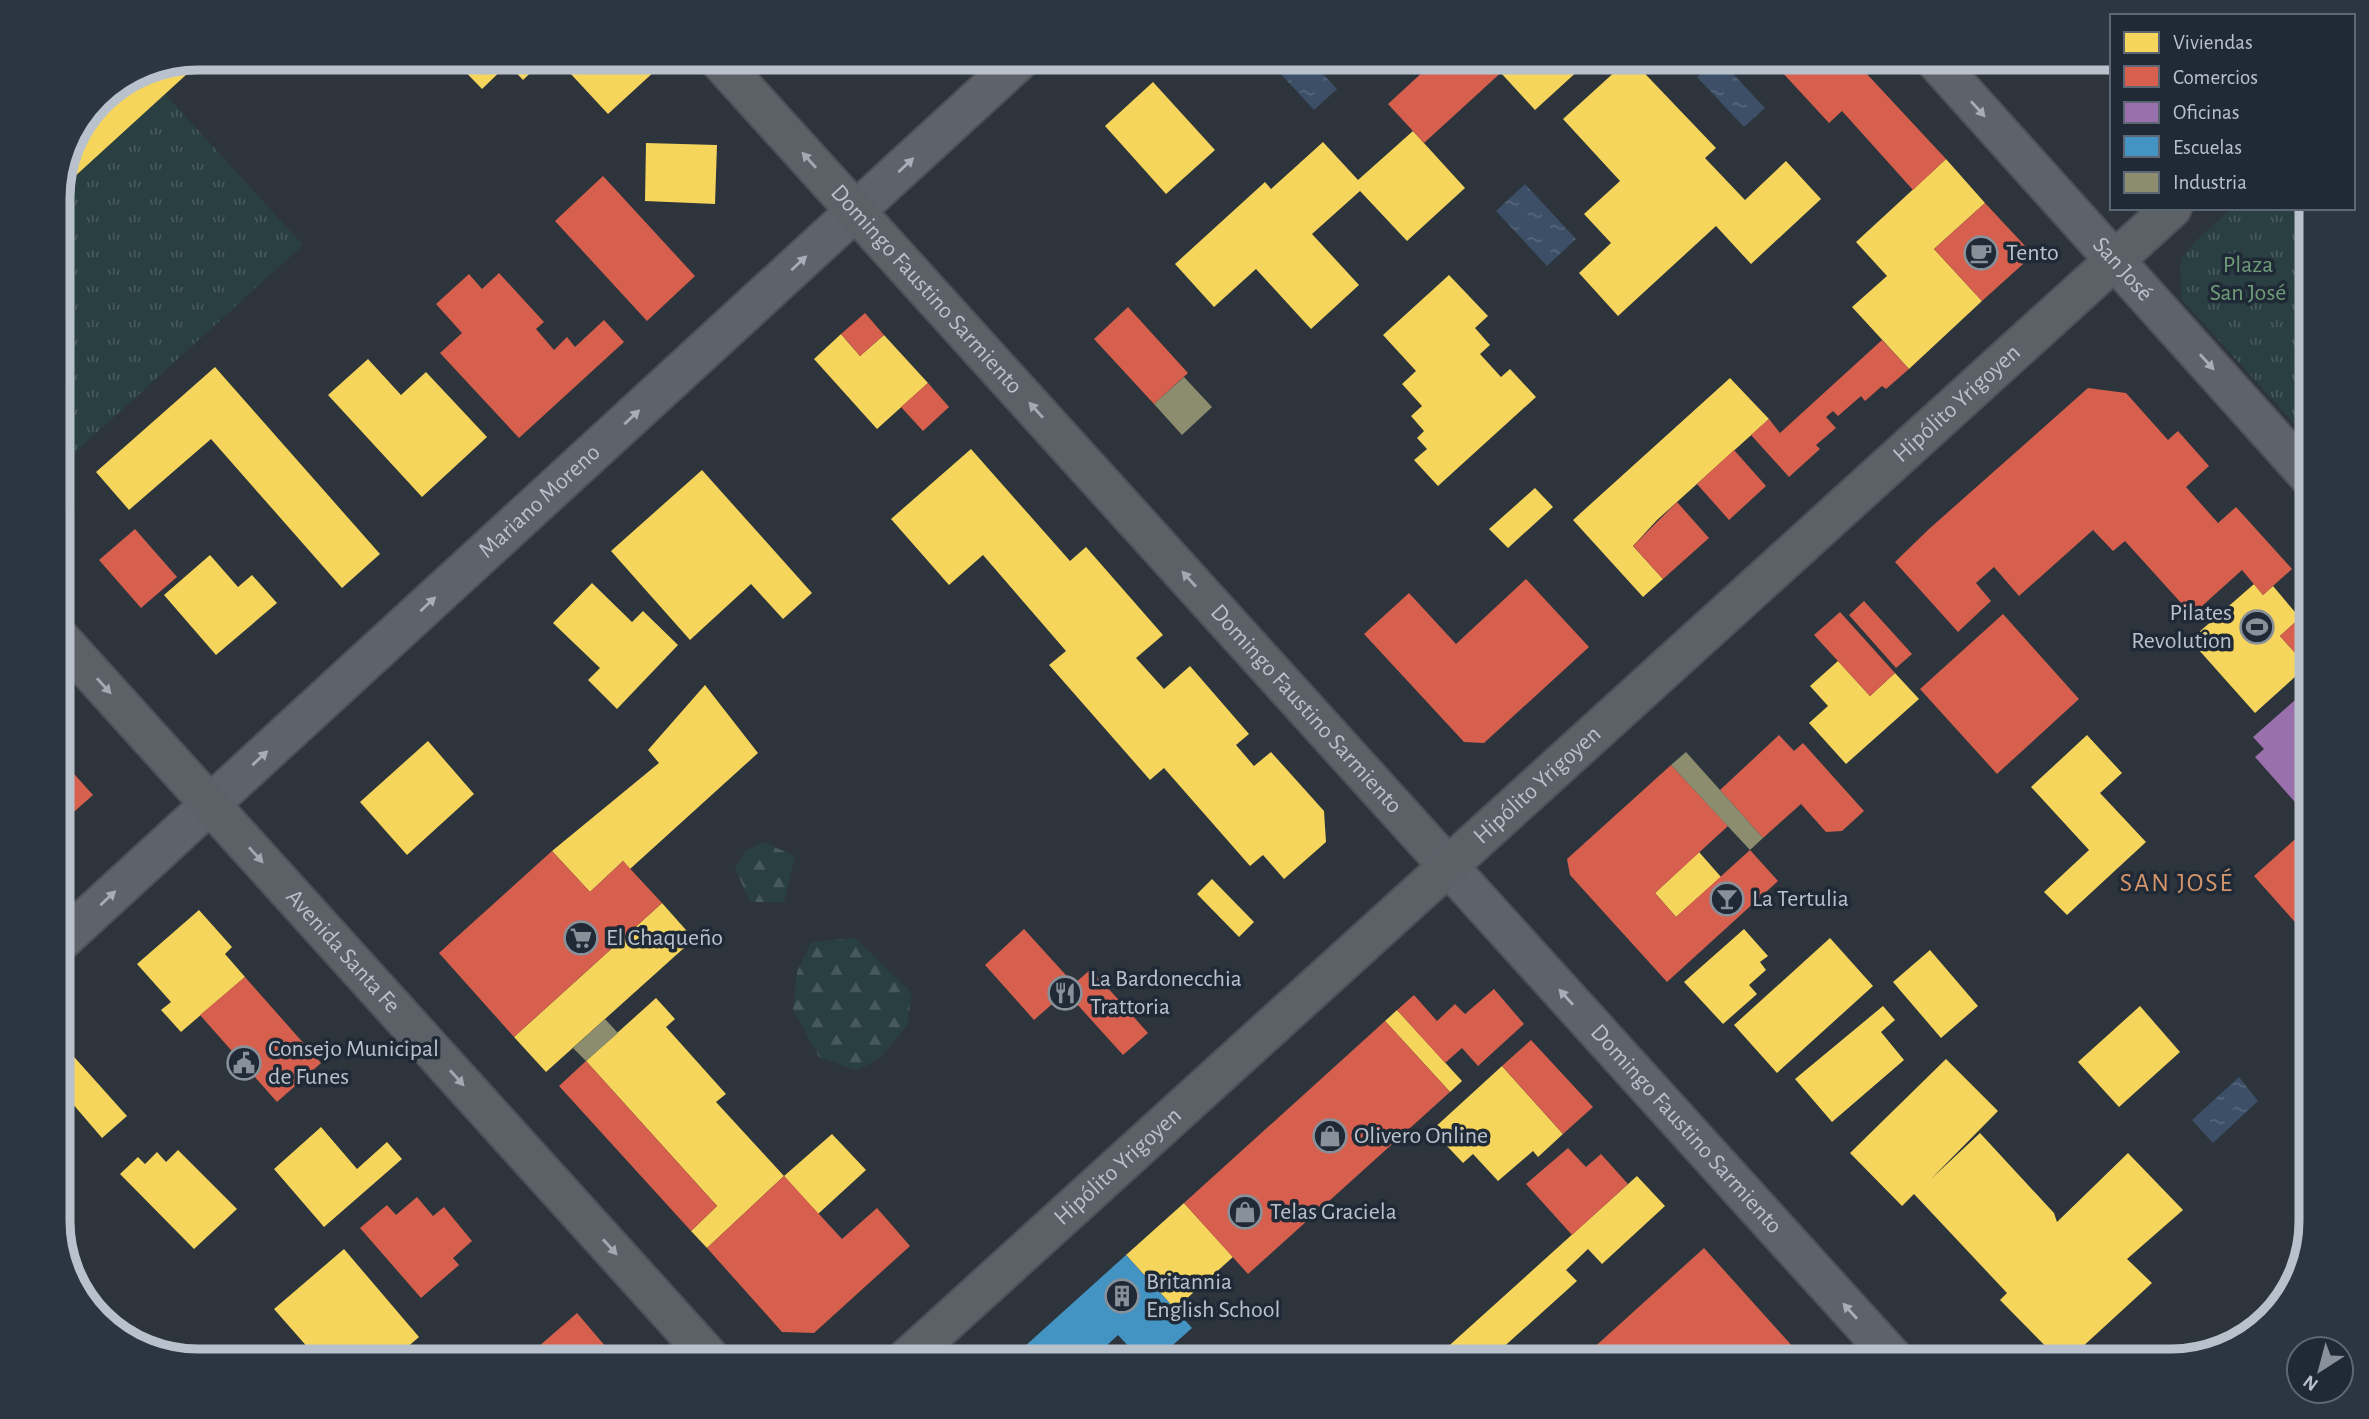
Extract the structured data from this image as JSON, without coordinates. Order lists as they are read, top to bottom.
{
  "streets": {
    "main road": ["Domingo Faustino Sarmiento", "Hipólito Yrigoyen", "Avenida Santa Fe"],
    "street": ["San José", "Mariano Moreno"]
  },
  "crossings": [
    ["San José", "Hipólito Yrigoyen"],
    ["Domingo Faustino Sarmiento", "Hipólito Yrigoyen"],
    ["Domingo Faustino Sarmiento", "Mariano Moreno"],
    ["Mariano Moreno", "Avenida Santa Fe"]
  ],
  "one_way": [
    "San José",
    "Domingo Faustino Sarmiento",
    "Mariano Moreno",
    "Avenida Santa Fe"
  ],
  "districts": ["SAN JOSÉ"],
  "parks": ["Plaza San José"],
  "places": {
    "cafe": ["Tento"],
    "sports": ["Pilates Revolution"],
    "bar": ["La Tertulia"],
    "supermarket": ["El Chaqueño"],
    "restaurant": ["La Bardonecchia Trattoria"],
    "public building": ["Consejo Municipal de Funes"],
    "shop": ["Olivero Online", "Telas Graciela"],
    "building": ["Britannia English School"]
  },
  "legend": [
    "Viviendas",
    "Comercios",
    "Oficinas",
    "Escuelas",
    "Industria"
  ],
  "north": "bottom left"
}
